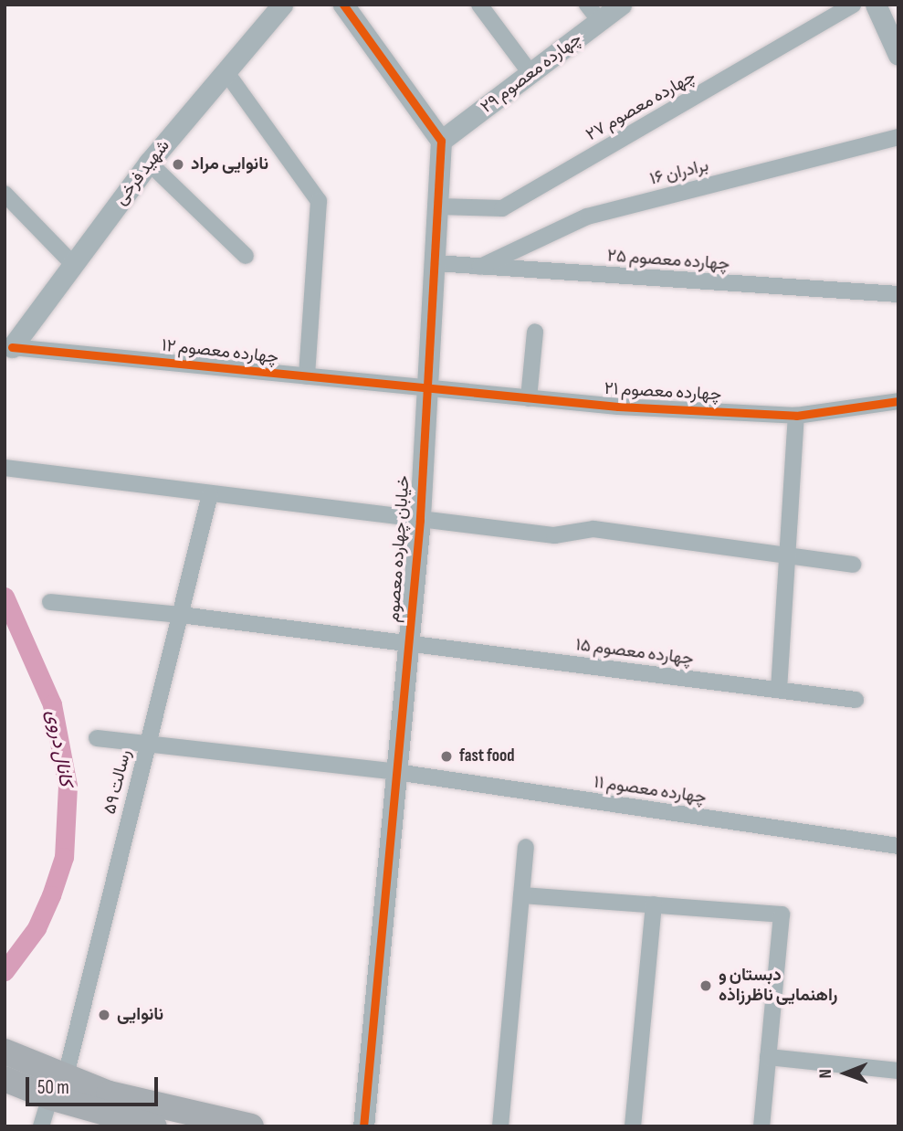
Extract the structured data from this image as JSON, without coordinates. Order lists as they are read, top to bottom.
{
  "streets": {
    "street": [
      "چهارده معصوم ۲۹",
      "چهارده معصوم ۲۷",
      "شهید فرخی",
      "برادران ۱۶",
      "چهارده معصوم ۲۵",
      "چهارده معصوم ۱۲",
      "چهارده معصوم ۲۱",
      "خیابان چهارده معصوم",
      "چهارده معصوم ۱۵",
      "رسالت ۵۹",
      "چهارده معصوم ۱۱"
    ]
  },
  "crossings": [
    ["چهارده معصوم ۲۹", "خیابان چهارده معصوم"],
    ["چهارده معصوم ۲۷", "خیابان چهارده معصوم"],
    ["شهید فرخی", "چهارده معصوم ۱۲"],
    ["برادران ۱۶", "چهارده معصوم ۲۵"],
    ["چهارده معصوم ۲۵", "خیابان چهارده معصوم"],
    ["چهارده معصوم ۱۲", "چهارده معصوم ۲۱"],
    ["چهارده معصوم ۱۲", "خیابان چهارده معصوم"],
    ["چهارده معصوم ۲۱", "خیابان چهارده معصوم"],
    ["خیابان چهارده معصوم", "چهارده معصوم ۱۵"],
    ["خیابان چهارده معصوم", "چهارده معصوم ۱۱"],
    ["چهارده معصوم ۱۵", "رسالت ۵۹"],
    ["رسالت ۵۹", "چهارده معصوم ۱۱"]
  ],
  "water": ["کانال دروی"],
  "places": [
    "نانوایی مراد",
    "fast food",
    "دبستان و راهنمایی ناظرزاذه",
    "نانوایی"
  ],
  "scale_bar": "50 m",
  "north": "left"
}
